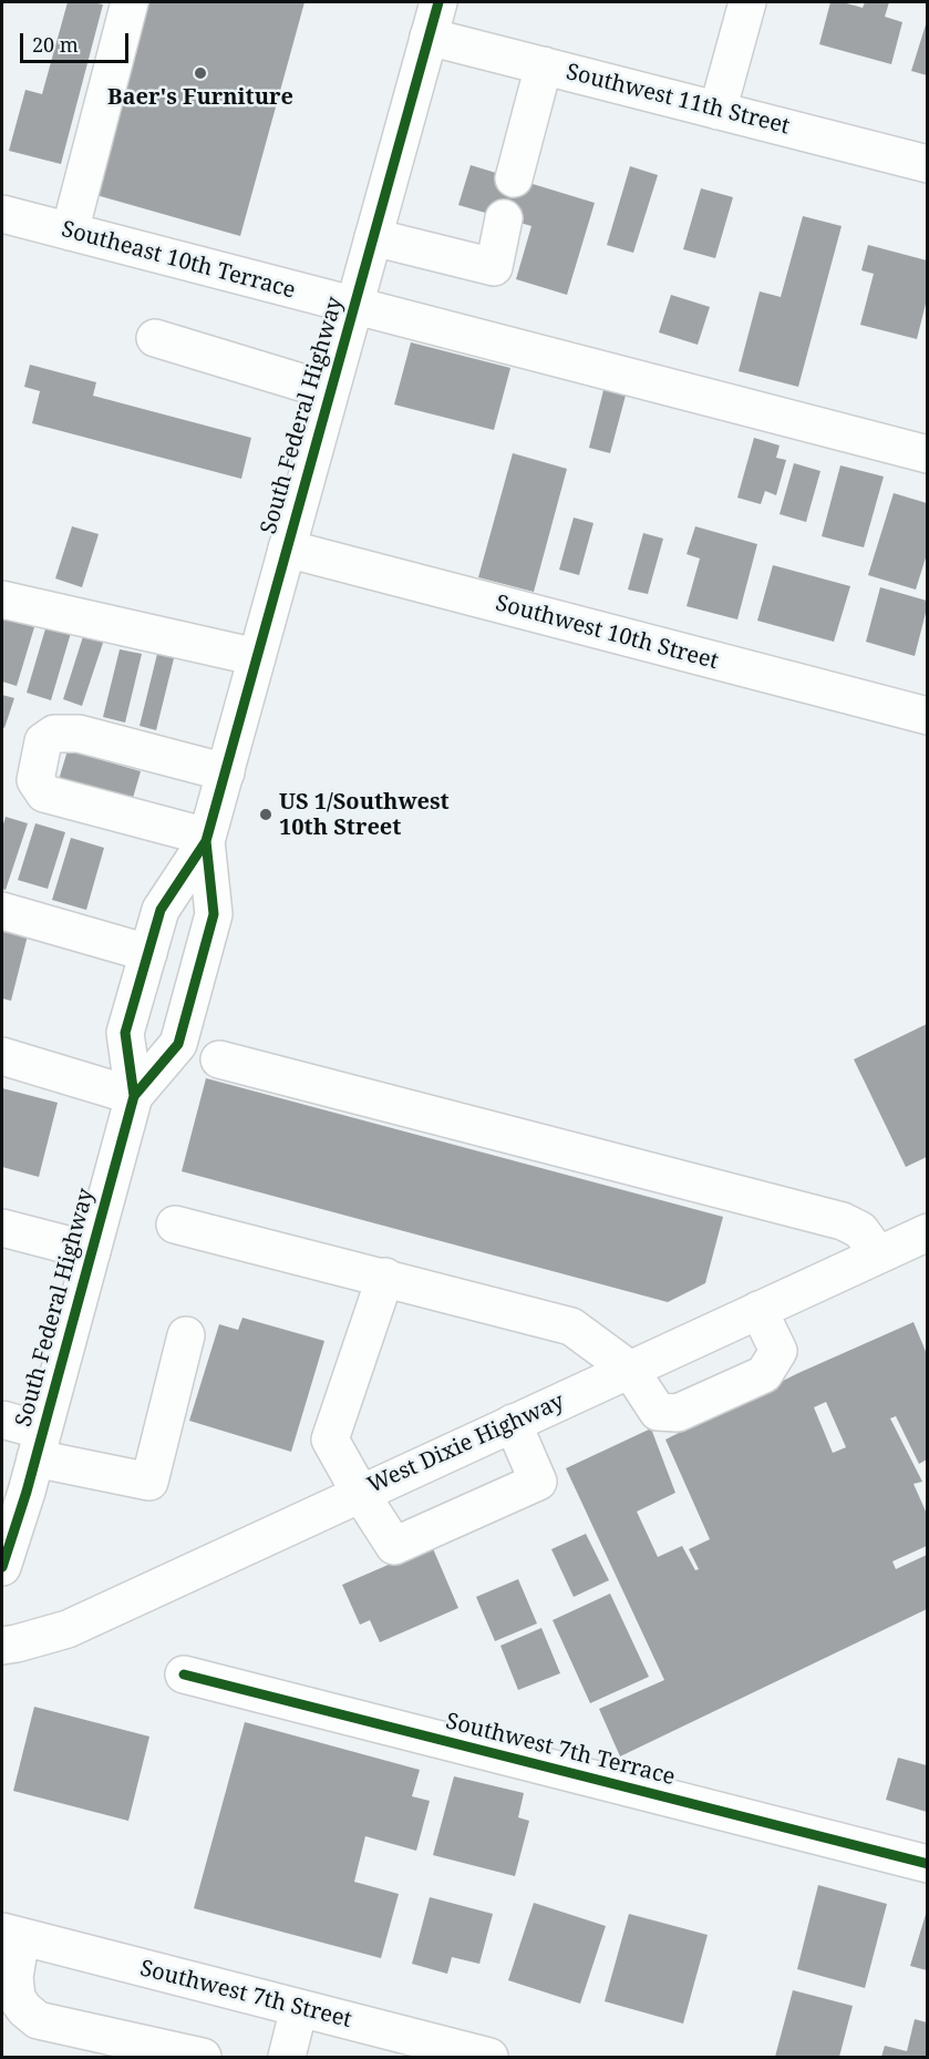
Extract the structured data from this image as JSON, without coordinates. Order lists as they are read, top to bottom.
{
  "streets": {
    "main road": [
      "Southwest 11th Street",
      "Southeast 10th Terrace",
      "South Federal Highway",
      "Southwest 10th Street",
      "West Dixie Highway",
      "Southwest 7th Terrace",
      "Southwest 7th Street"
    ]
  },
  "crossings": [
    ["Southwest 11th Street", "South Federal Highway"],
    ["Southeast 10th Terrace", "South Federal Highway"],
    ["South Federal Highway", "Southwest 10th Street"]
  ],
  "places": ["Baer's Furniture", "US 1/Southwest 10th Street"],
  "scale_bar": "20 m"
}
